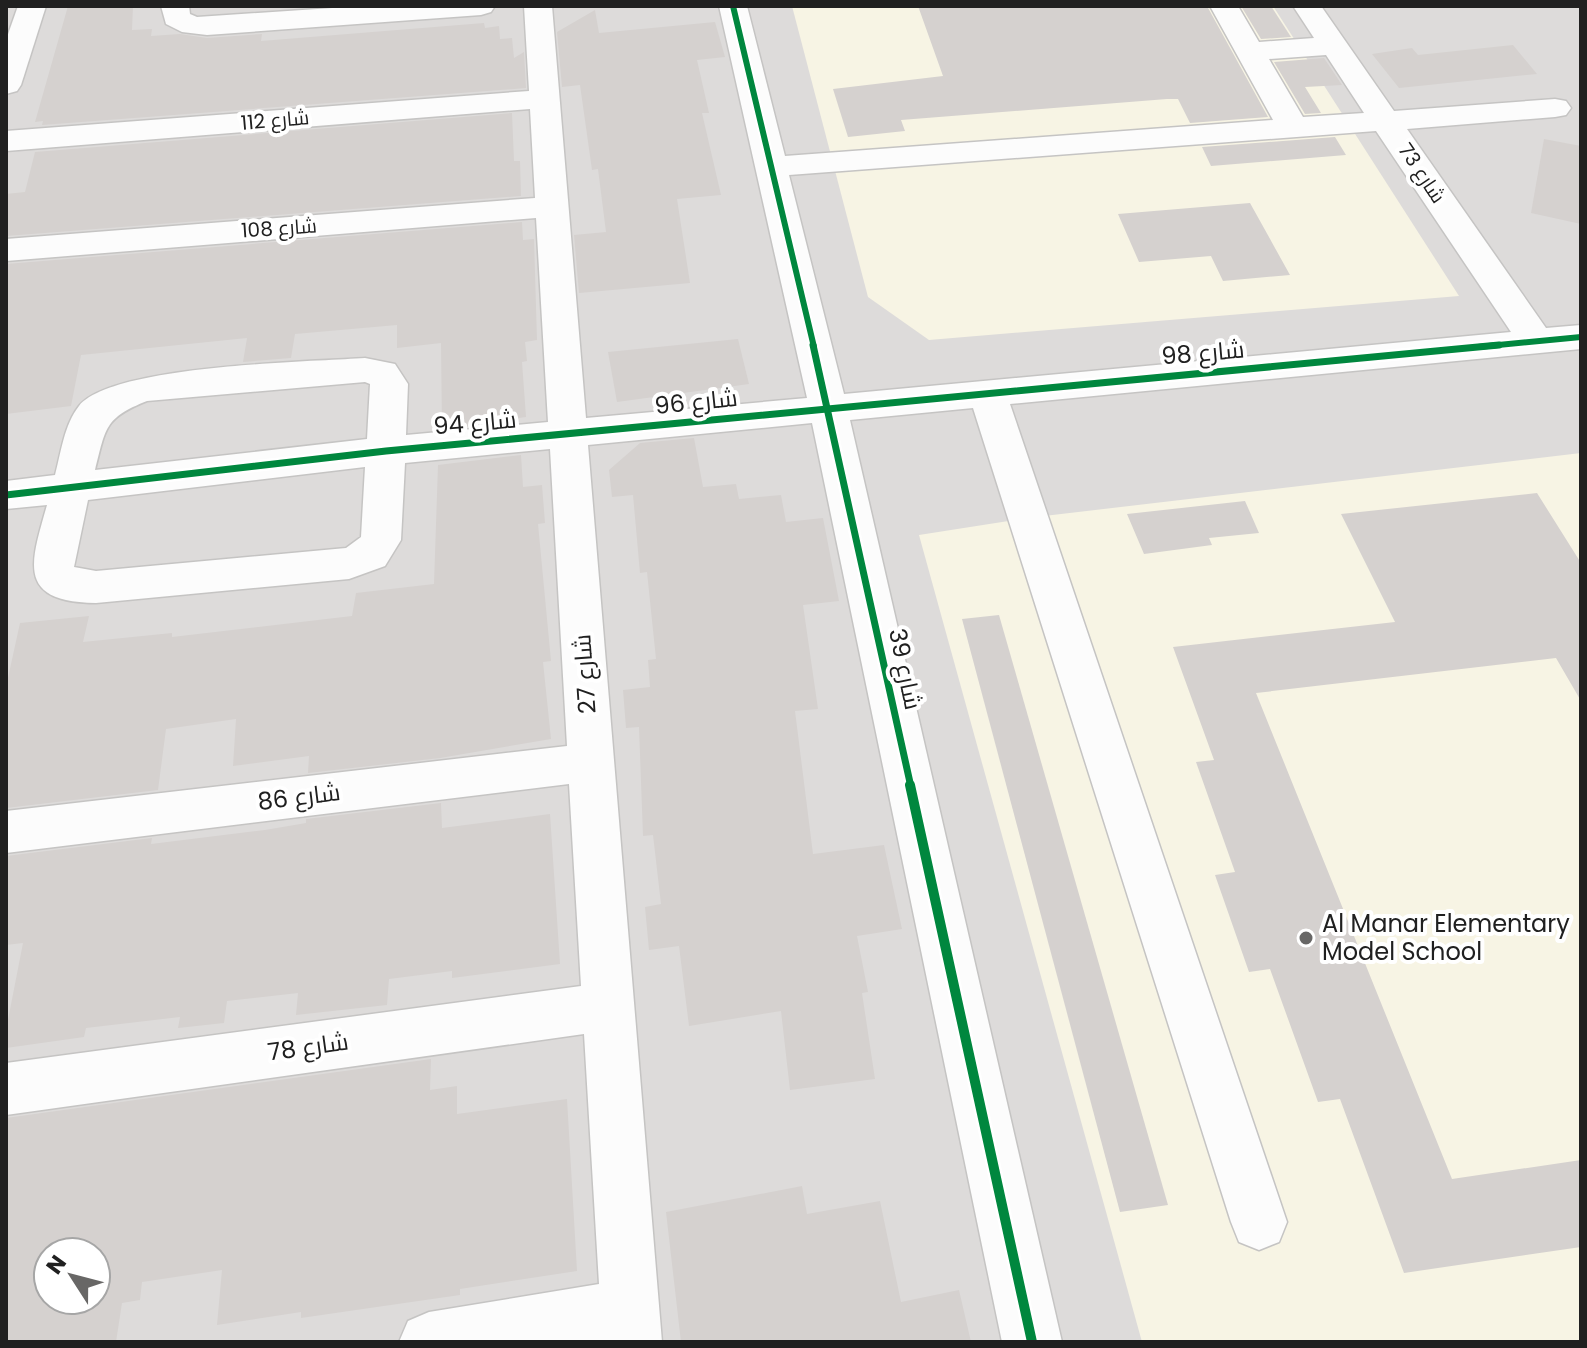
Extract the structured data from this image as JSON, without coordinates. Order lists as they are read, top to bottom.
{
  "streets": {
    "street": [
      "شارع 112",
      "شارع 73",
      "شارع 108",
      "شارع 98",
      "شارع 96",
      "شارع 94",
      "شارع 39",
      "شارع 27",
      "شارع 86",
      "شارع 78"
    ]
  },
  "crossings": [
    ["شارع 112", "شارع 27"],
    ["شارع 73", "شارع 98"],
    ["شارع 108", "شارع 27"],
    ["شارع 98", "شارع 96"],
    ["شارع 98", "شارع 39"],
    ["شارع 96", "شارع 94"],
    ["شارع 96", "شارع 39"],
    ["شارع 96", "شارع 27"],
    ["شارع 94", "شارع 27"],
    ["شارع 27", "شارع 86"],
    ["شارع 27", "شارع 78"]
  ],
  "places": ["Al Manar Elementary Model School"],
  "north": "top left"
}
